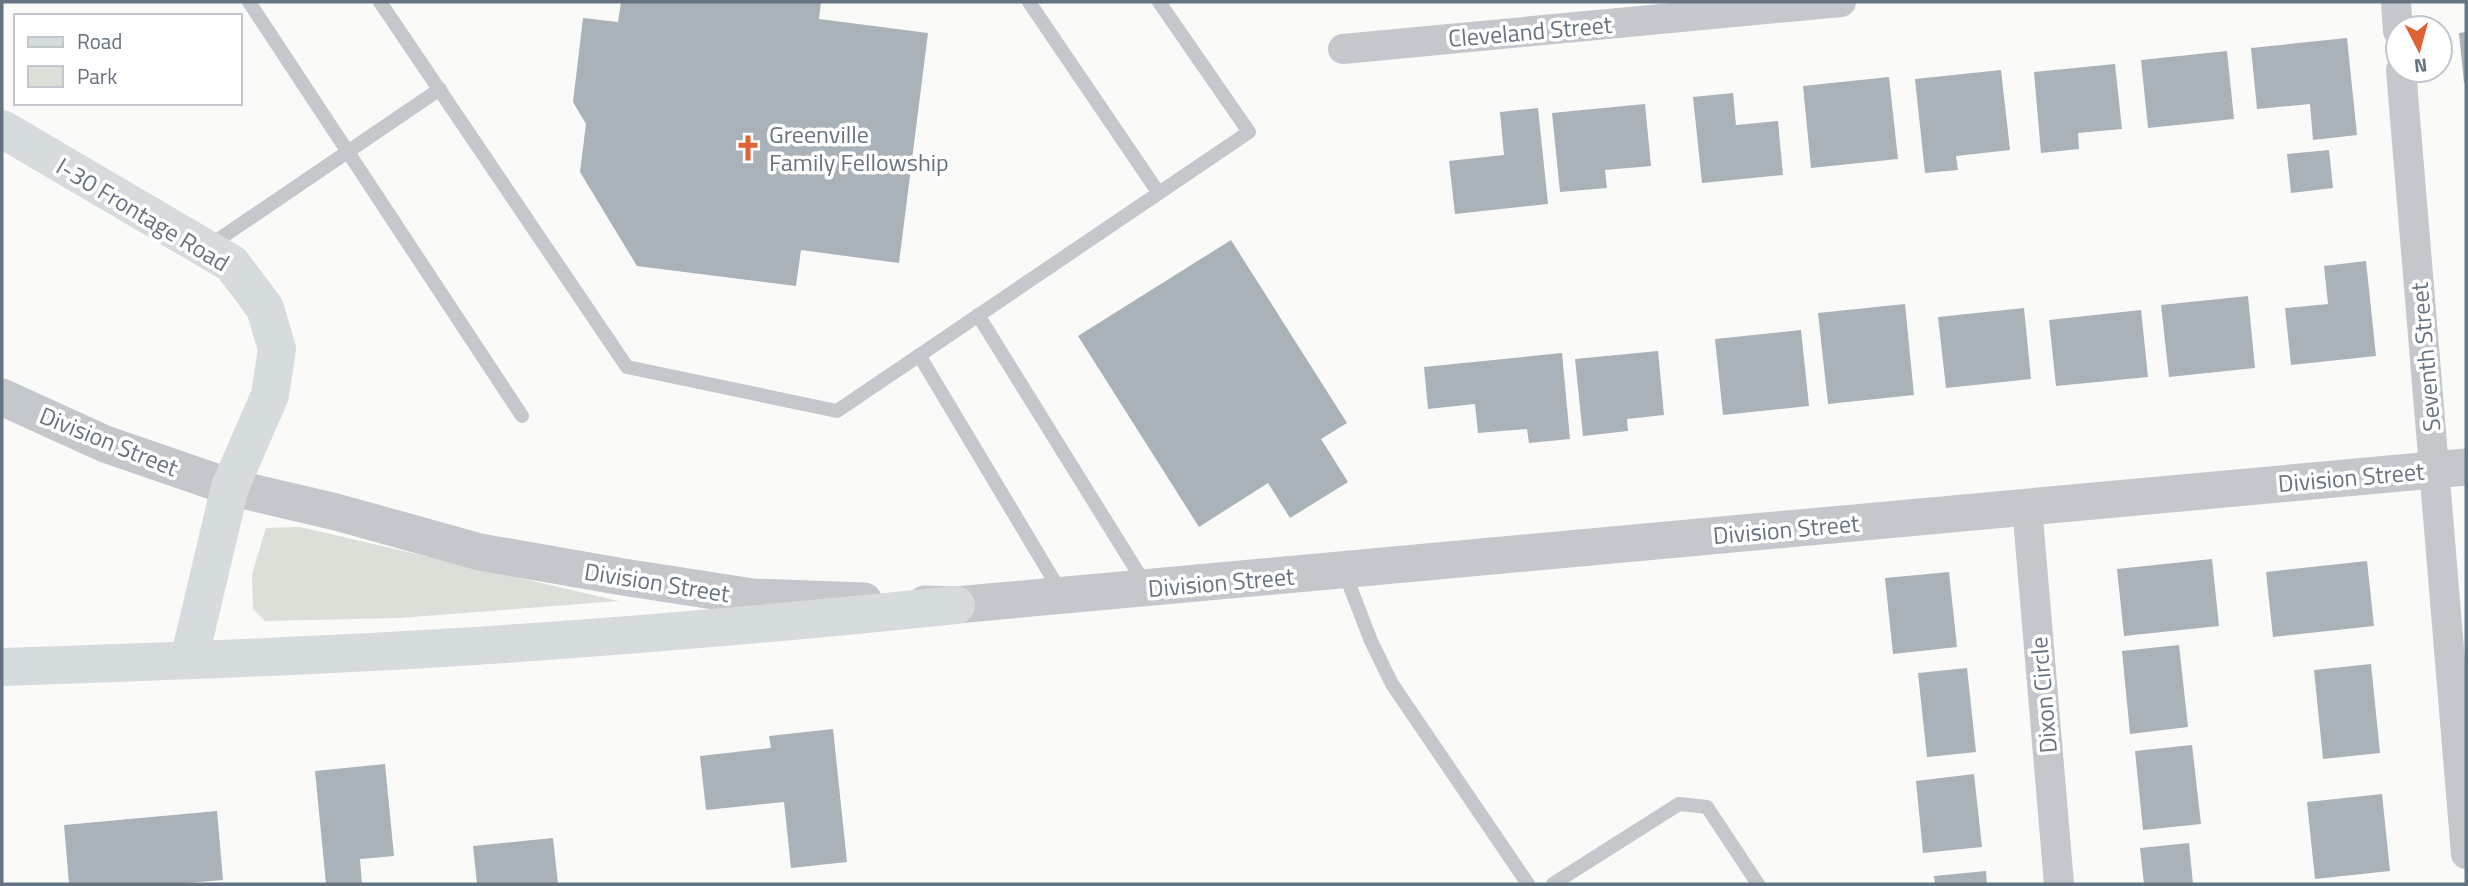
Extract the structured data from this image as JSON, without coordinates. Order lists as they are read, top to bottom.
{
  "streets": {
    "main road": ["I-30 Frontage Road"],
    "street": [
      "Cleveland Street",
      "Seventh Street",
      "Division Street",
      "Dixon Circle"
    ]
  },
  "crossings": [
    ["I-30 Frontage Road", "Division Street"],
    ["Seventh Street", "Division Street"],
    ["Division Street", "Dixon Circle"]
  ],
  "places": {
    "church": ["Greenville Family Fellowship"]
  },
  "legend": ["Road", "Park"],
  "north": "bottom"
}
